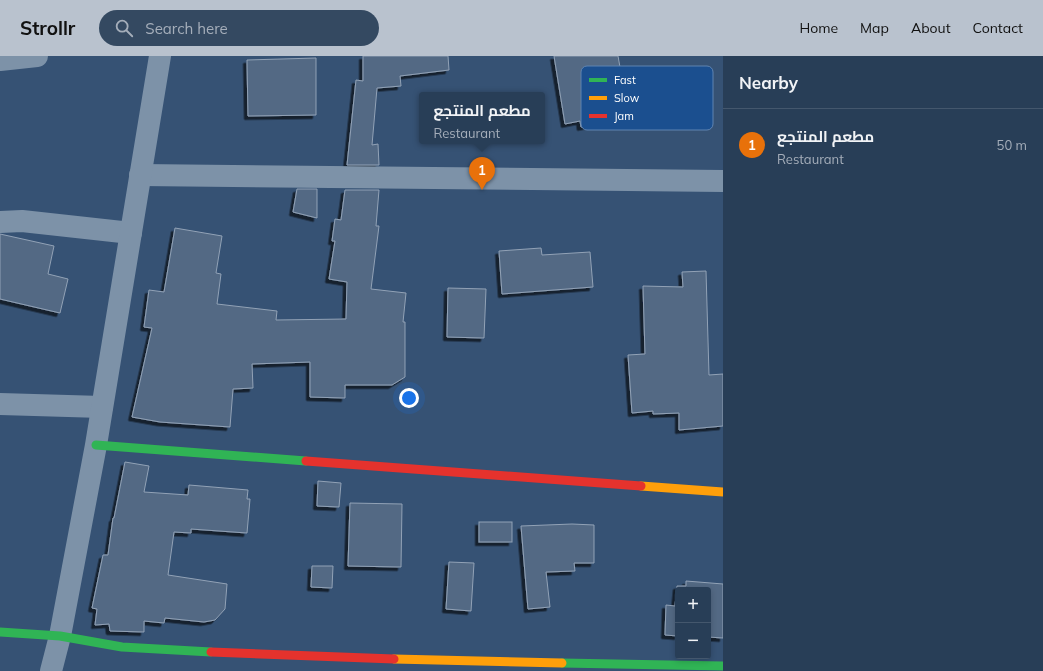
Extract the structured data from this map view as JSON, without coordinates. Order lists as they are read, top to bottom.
{
  "legend": ["Fast", "Slow", "Jam"],
  "page": {
    "header": "Strollr",
    "search": "Search here",
    "nav": [
      "Home",
      "Map",
      "About",
      "Contact"
    ],
    "heading": "Nearby",
    "popup": ["مطعم المنتجع", "Restaurant"],
    "list": [
      {
        "mark": "1",
        "name": "مطعم المنتجع",
        "note": "Restaurant",
        "value": "50 m"
      }
    ],
    "pins": "1",
    "map_buttons": ["+", "−"]
  }
}
